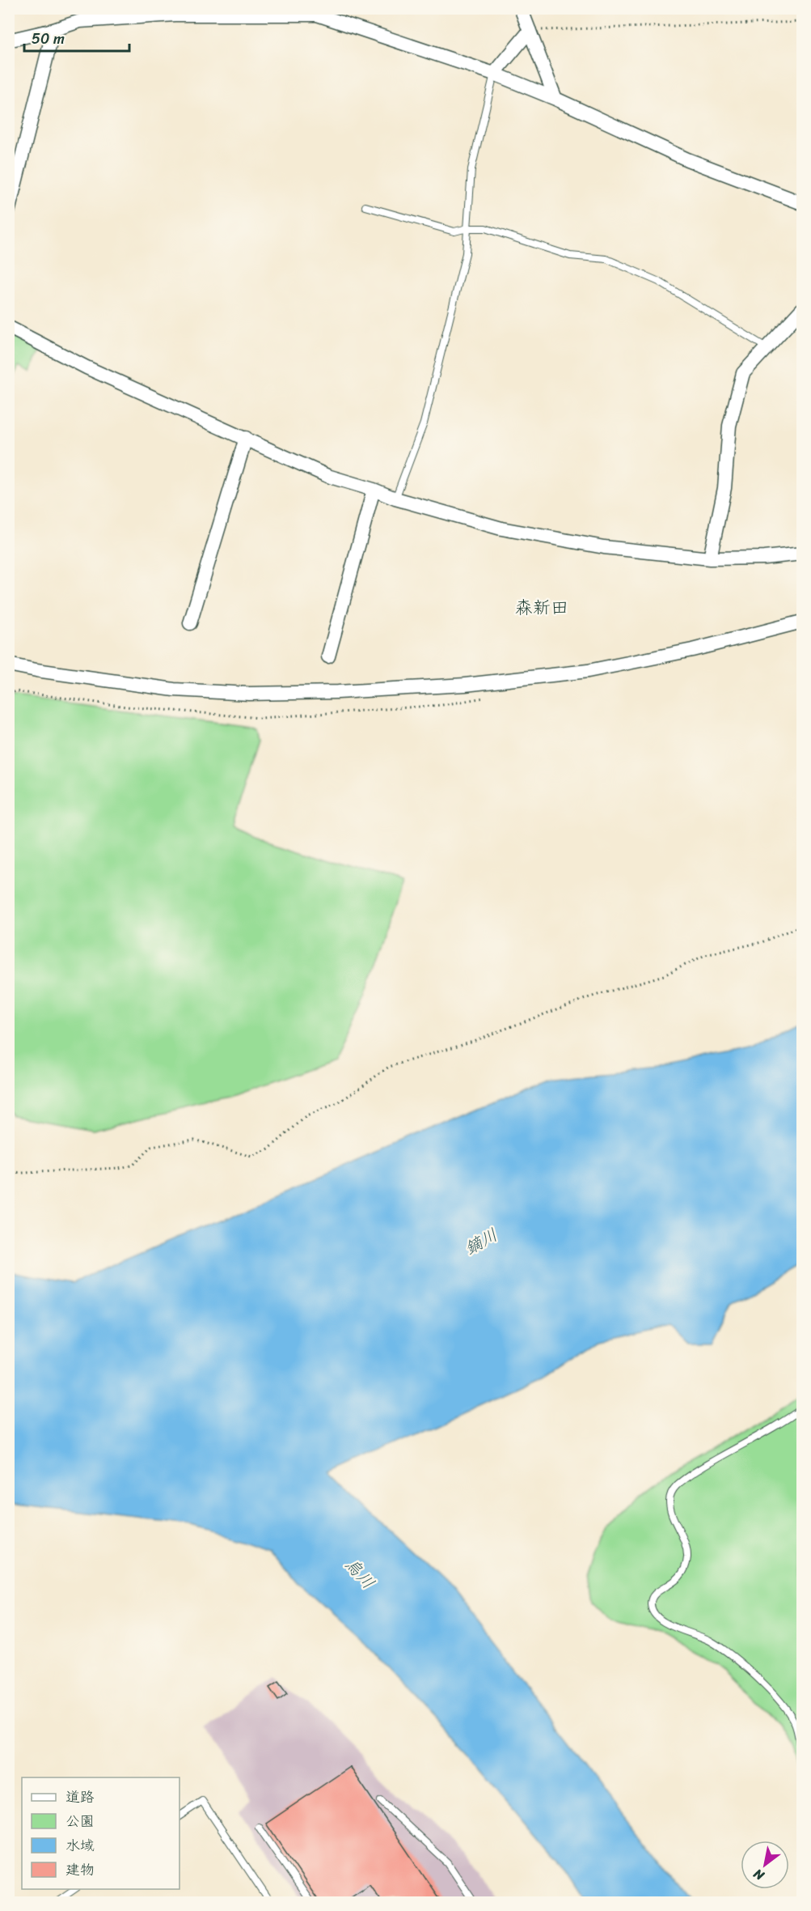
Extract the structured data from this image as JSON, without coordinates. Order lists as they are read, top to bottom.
{
  "districts": ["森新田"],
  "water": ["鏑川", "烏川"],
  "legend": [
    "道路",
    "公園",
    "水域",
    "建物"
  ],
  "scale_bar": "50 m",
  "north": "bottom left"
}
